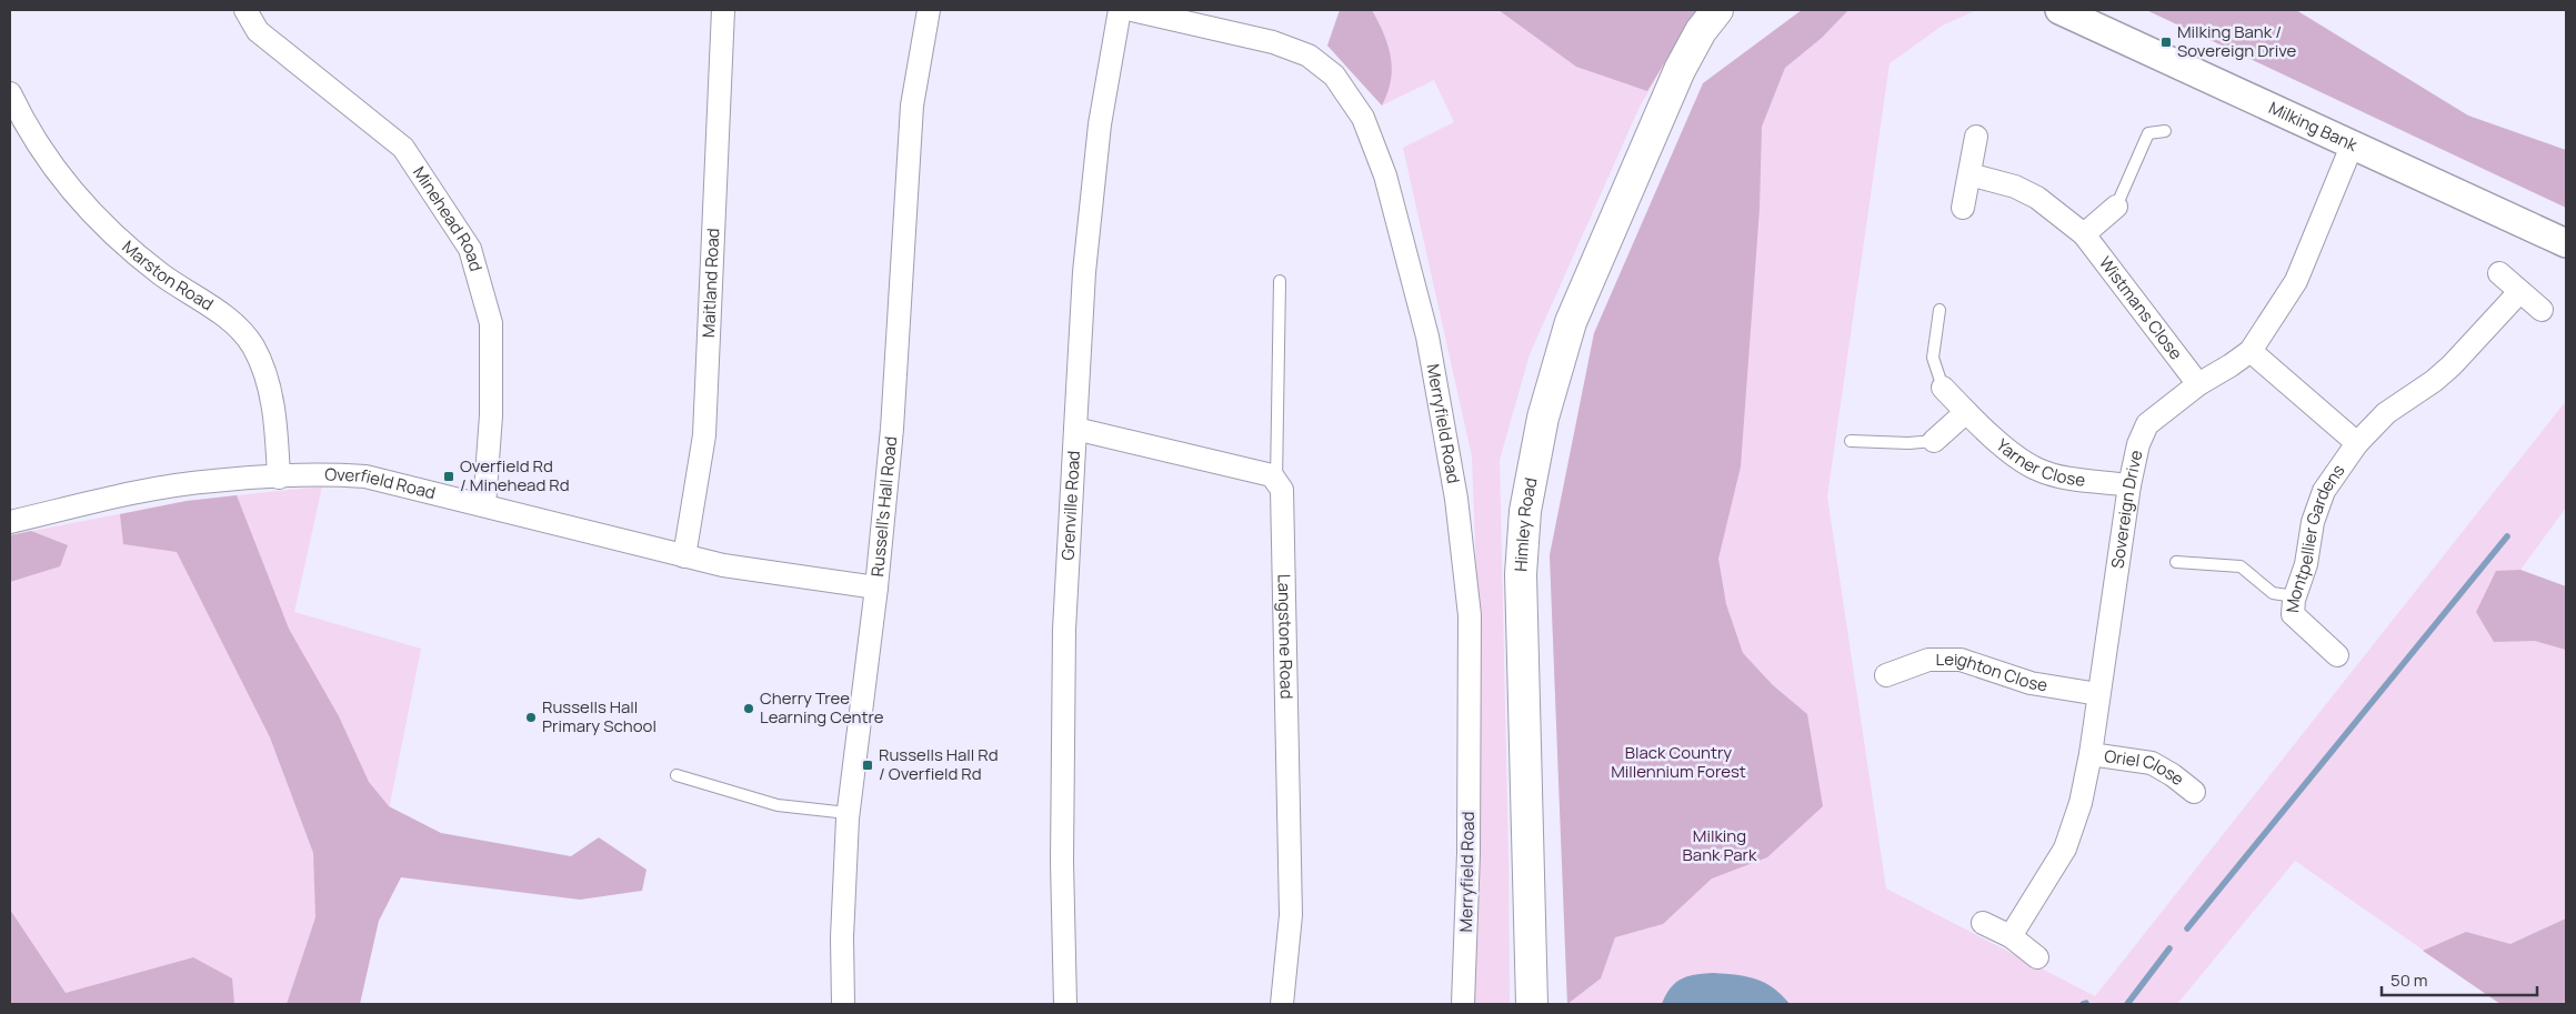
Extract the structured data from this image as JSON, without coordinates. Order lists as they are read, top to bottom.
{
  "streets": {
    "main road": ["Himley Road"],
    "street": [
      "Milking Bank",
      "Minehead Road",
      "Marston Road",
      "Maitland Road",
      "Wistmans Close",
      "Merryfield Road",
      "Yarner Close",
      "Overfield Road",
      "Grenville Road",
      "Russell's Hall Road",
      "Sovereign Drive",
      "Montpellier Gardens",
      "Langstone Road",
      "Leighton Close",
      "Oriel Close"
    ]
  },
  "crossings": [
    ["Milking Bank", "Sovereign Drive"],
    ["Minehead Road", "Overfield Road"],
    ["Marston Road", "Overfield Road"],
    ["Maitland Road", "Overfield Road"],
    ["Wistmans Close", "Sovereign Drive"],
    ["Yarner Close", "Sovereign Drive"],
    ["Overfield Road", "Russell's Hall Road"],
    ["Sovereign Drive", "Montpellier Gardens"],
    ["Sovereign Drive", "Leighton Close"],
    ["Sovereign Drive", "Oriel Close"]
  ],
  "parks": ["Black Country Millennium Forest", "Milking Bank Park"],
  "places": {
    "transit": ["Milking Bank / Sovereign Drive", "Overfield Rd / Minehead Rd", "Russells Hall Rd / Overfield Rd"],
    "other": ["Cherry Tree Learning Centre", "Russells Hall Primary School"]
  },
  "scale_bar": "50 m"
}
